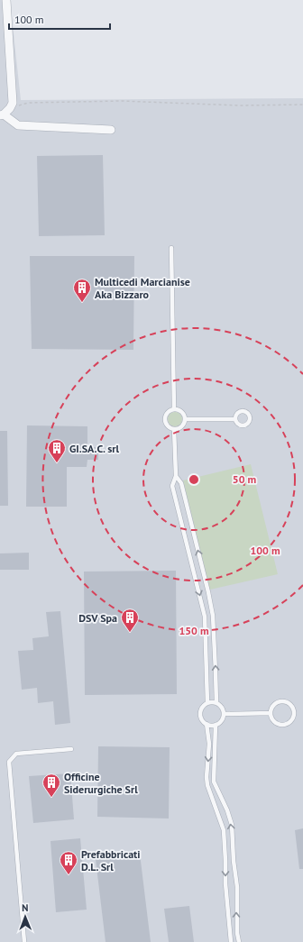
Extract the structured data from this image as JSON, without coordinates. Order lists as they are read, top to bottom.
{
  "places": {
    "building": [
      "Multicedi Marcianise Aka Bizzaro",
      "GI.SA.C. srl",
      "DSV Spa",
      "Officine Siderurgiche Srl",
      "Prefabbricati D.L. Srl"
    ]
  },
  "scale_bar": "100 m",
  "north": "top",
  "rings": ["50 m", "100 m", "150 m"]
}
